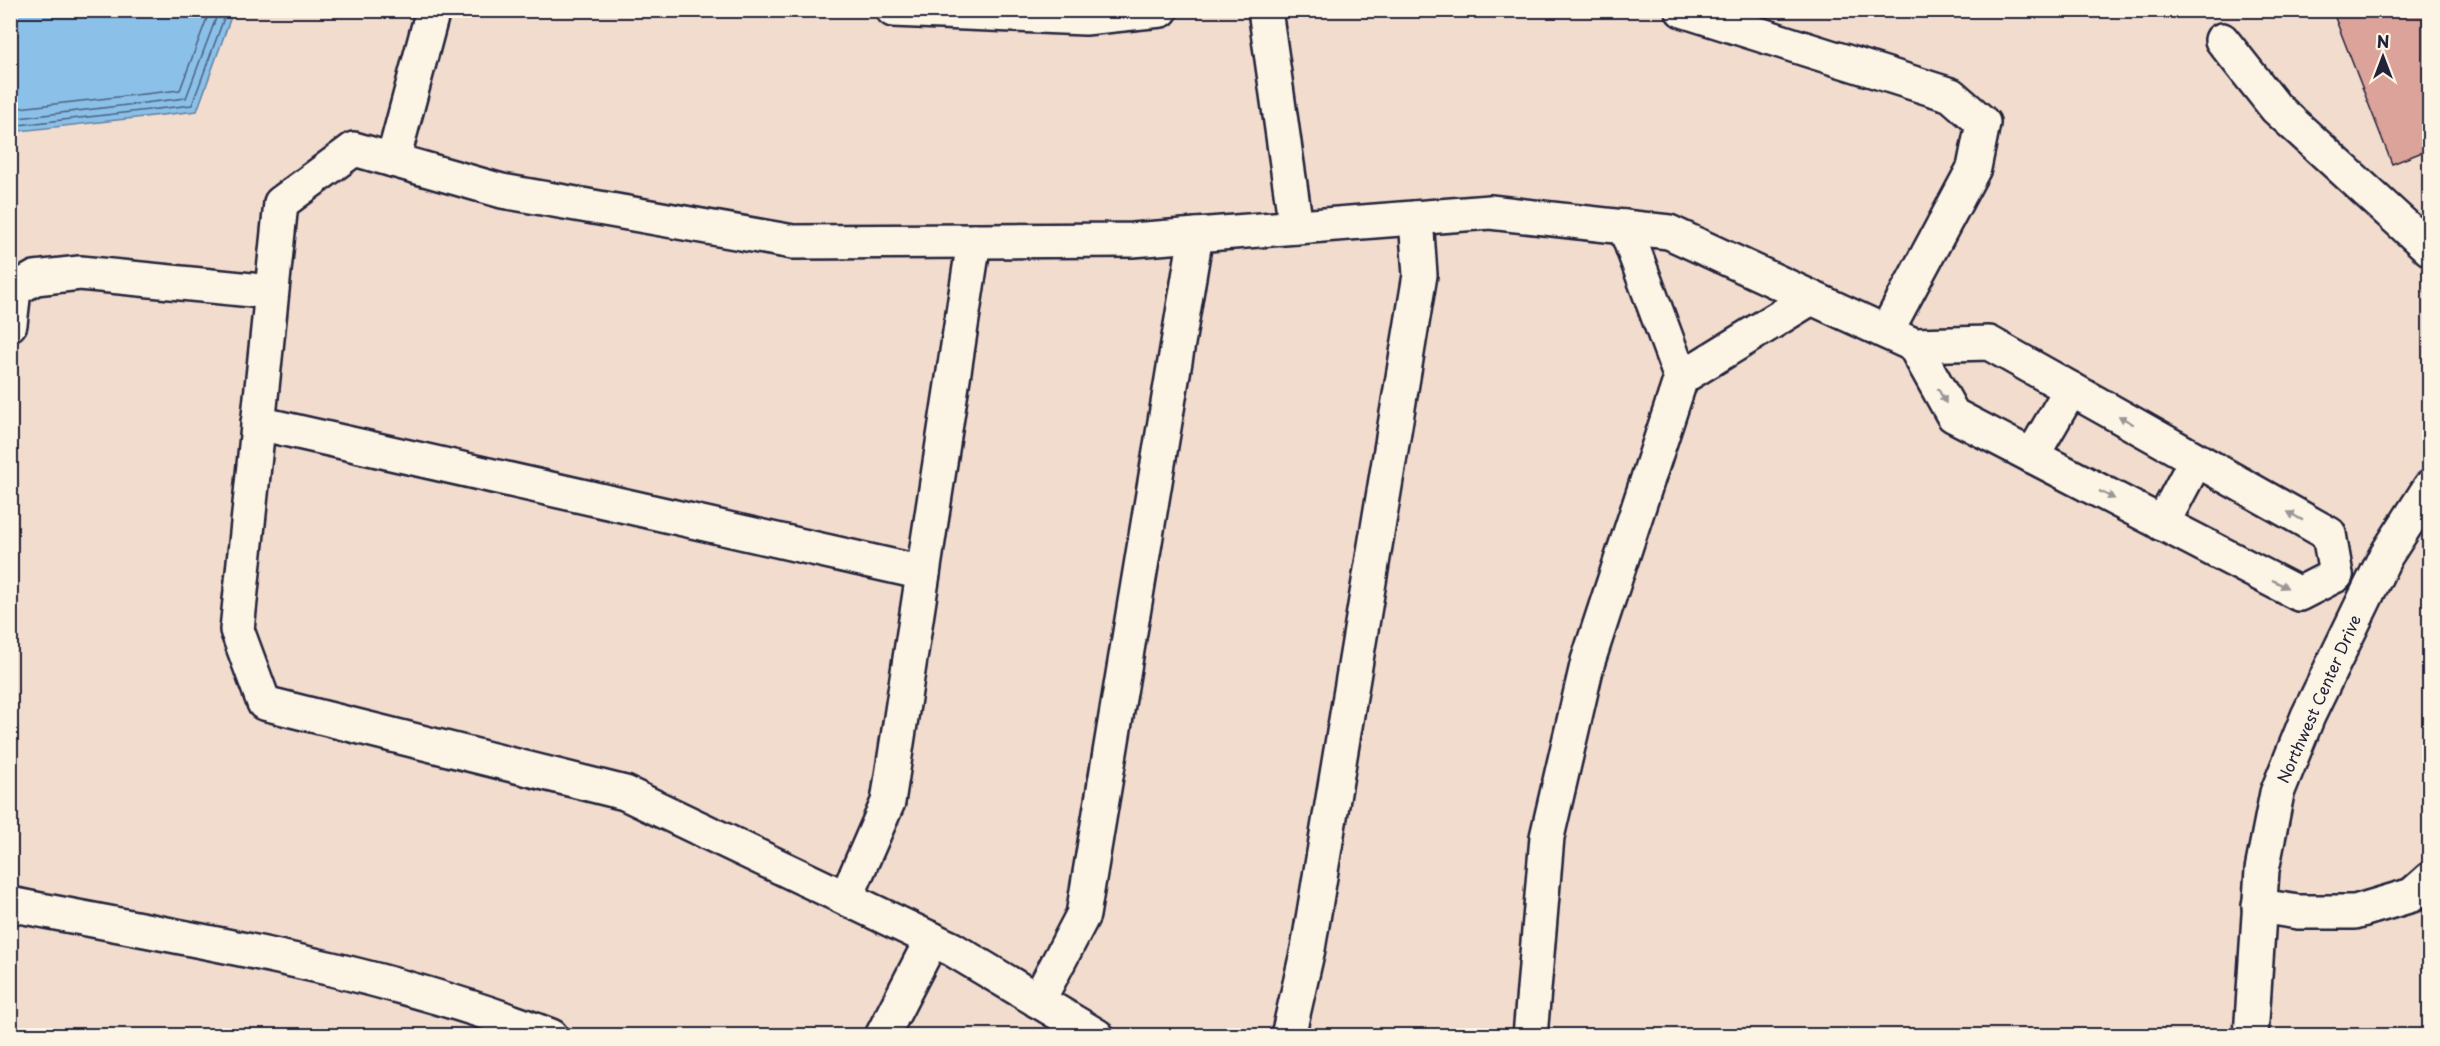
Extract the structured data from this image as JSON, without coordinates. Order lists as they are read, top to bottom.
{
  "streets": {
    "street": ["Northwest Center Drive"]
  },
  "north": "top"
}
